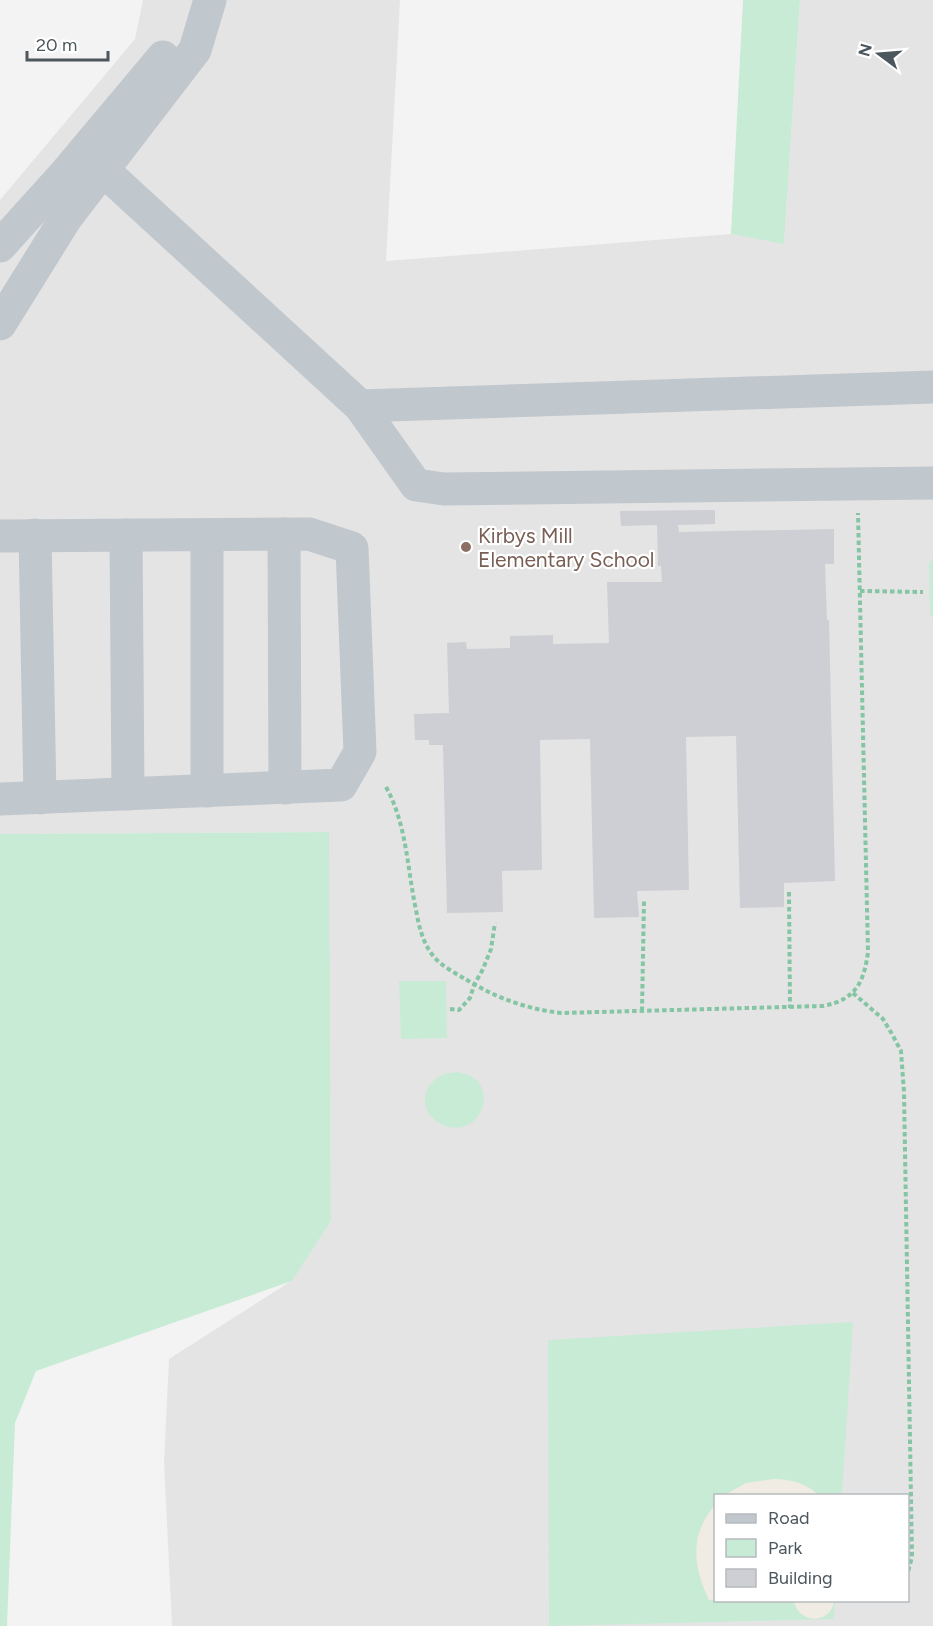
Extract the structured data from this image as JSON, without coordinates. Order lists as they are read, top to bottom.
{
  "places": ["Kirbys Mill Elementary School"],
  "legend": ["Road", "Park", "Building"],
  "scale_bar": "20 m",
  "north": "left"
}
